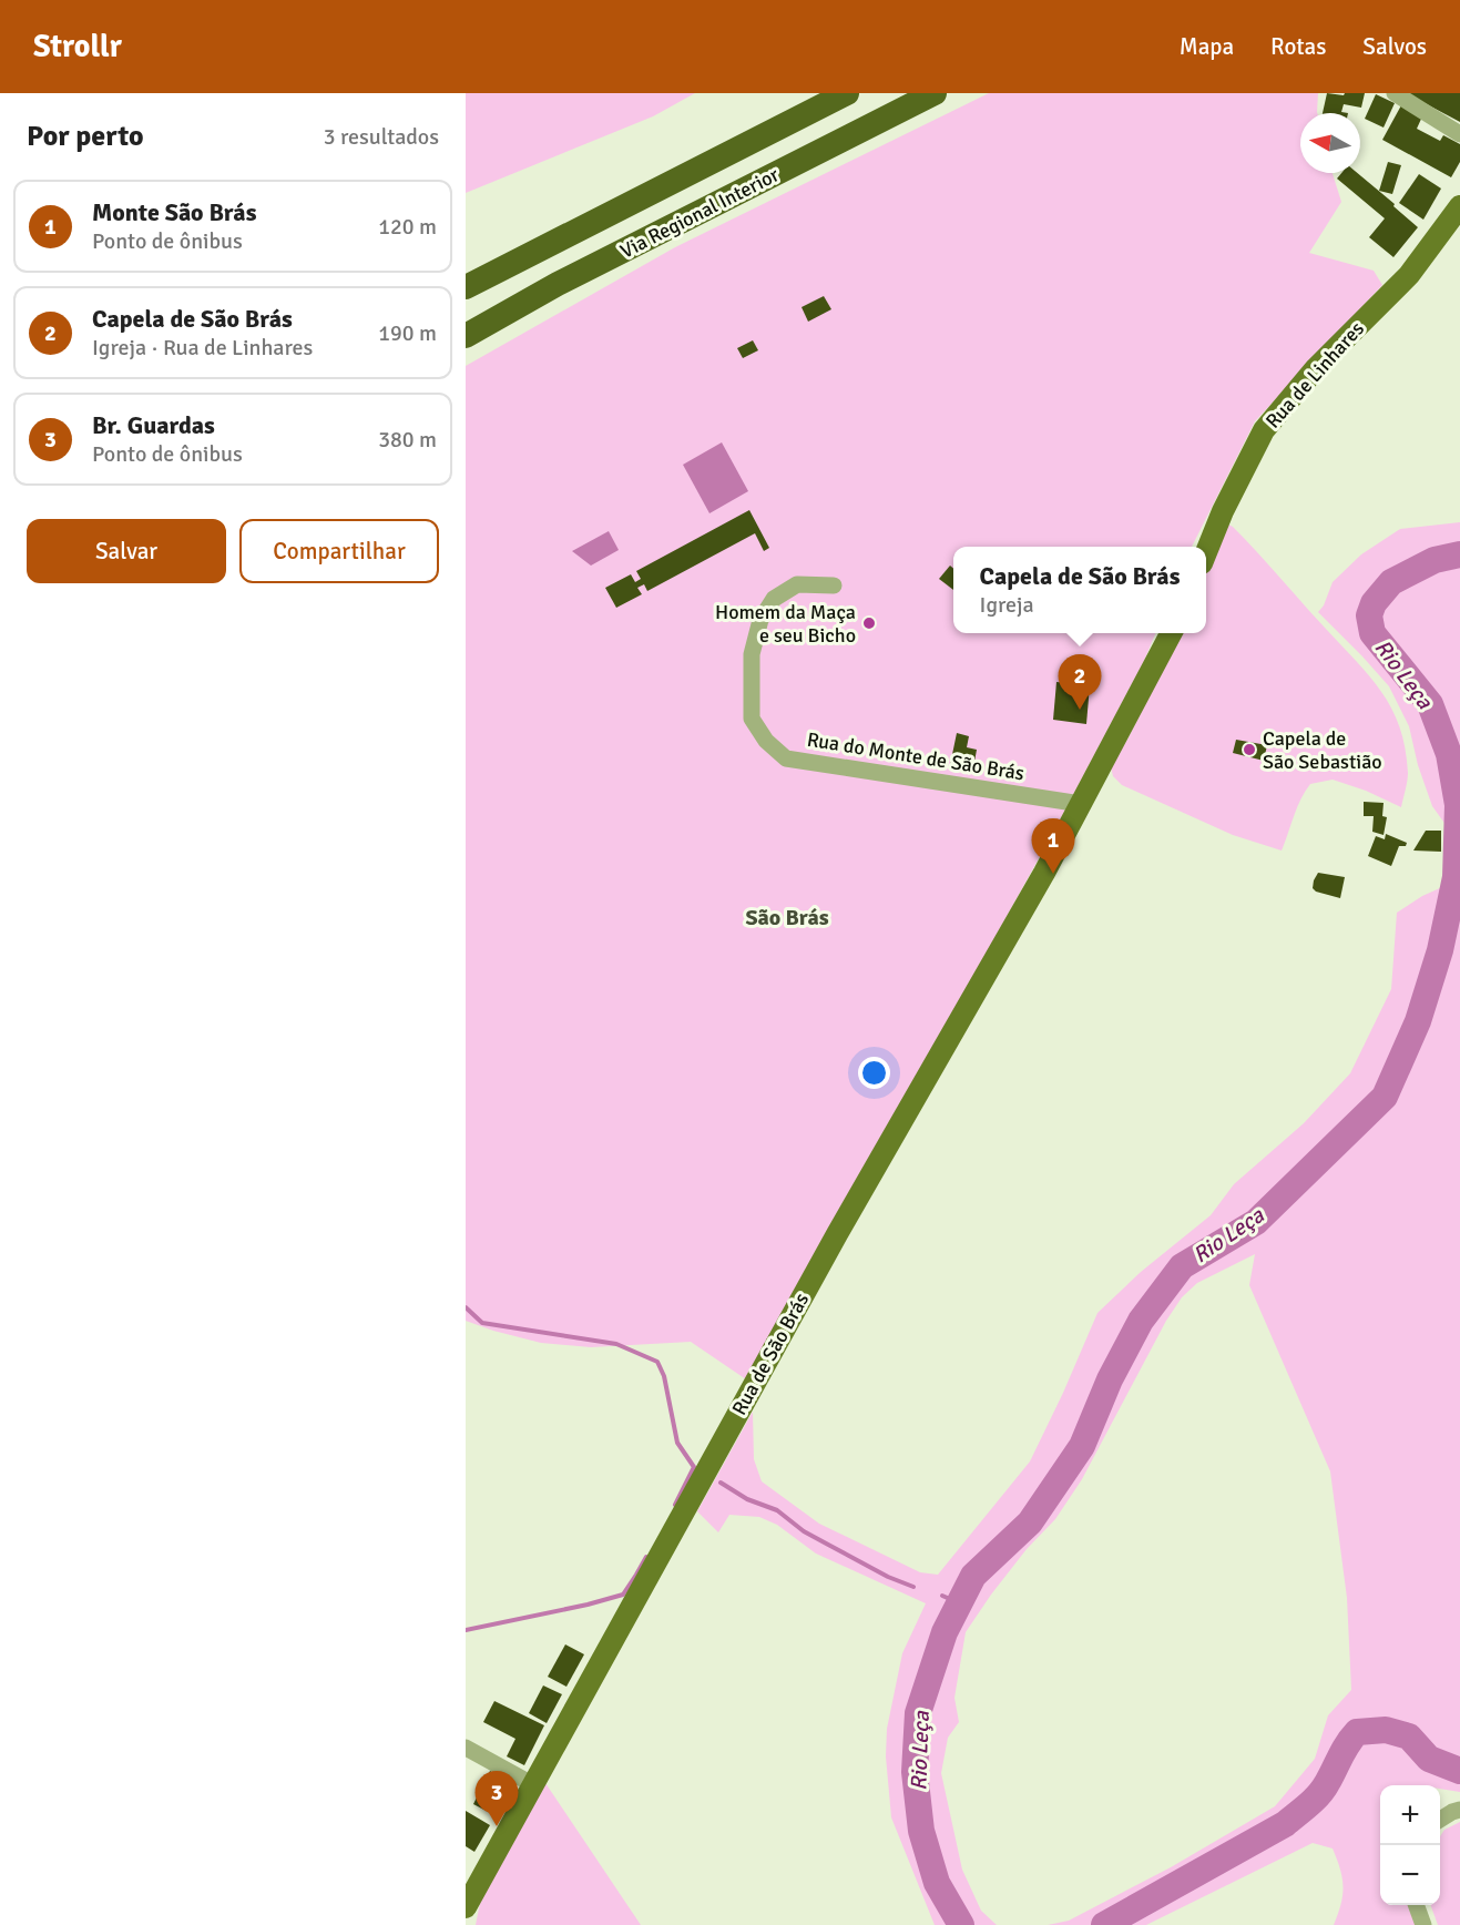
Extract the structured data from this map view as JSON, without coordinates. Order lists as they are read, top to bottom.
{
  "streets": {
    "highway": ["Via Regional Interior"],
    "main road": ["Rua de Linhares", "Rua de São Brás"],
    "street": ["Rua do Monte de São Brás"]
  },
  "crossings": [
    ["Rua do Monte de São Brás", "Rua de São Brás"]
  ],
  "districts": ["São Brás"],
  "water": ["Rio Leça"],
  "places": ["Homem da Maça e seu Bicho", "Capela de São Sebastião"],
  "north": "left",
  "page": {
    "header": "Strollr",
    "nav": ["Mapa", "Rotas", "Salvos"],
    "heading": ["Por perto", "3 resultados"],
    "list": [
      {
        "mark": "1",
        "name": "Monte São Brás",
        "note": "Ponto de ônibus",
        "value": "120 m"
      },
      {
        "mark": "2",
        "name": "Capela de São Brás",
        "note": "Igreja · Rua de Linhares",
        "value": "190 m"
      },
      {
        "mark": "3",
        "name": "Br. Guardas",
        "note": "Ponto de ônibus",
        "value": "380 m"
      }
    ],
    "buttons": ["Salvar", "Compartilhar"],
    "popup": ["Capela de São Brás", "Igreja"],
    "pins": ["2", "1", "3"],
    "map_buttons": ["+", "−"]
  }
}
